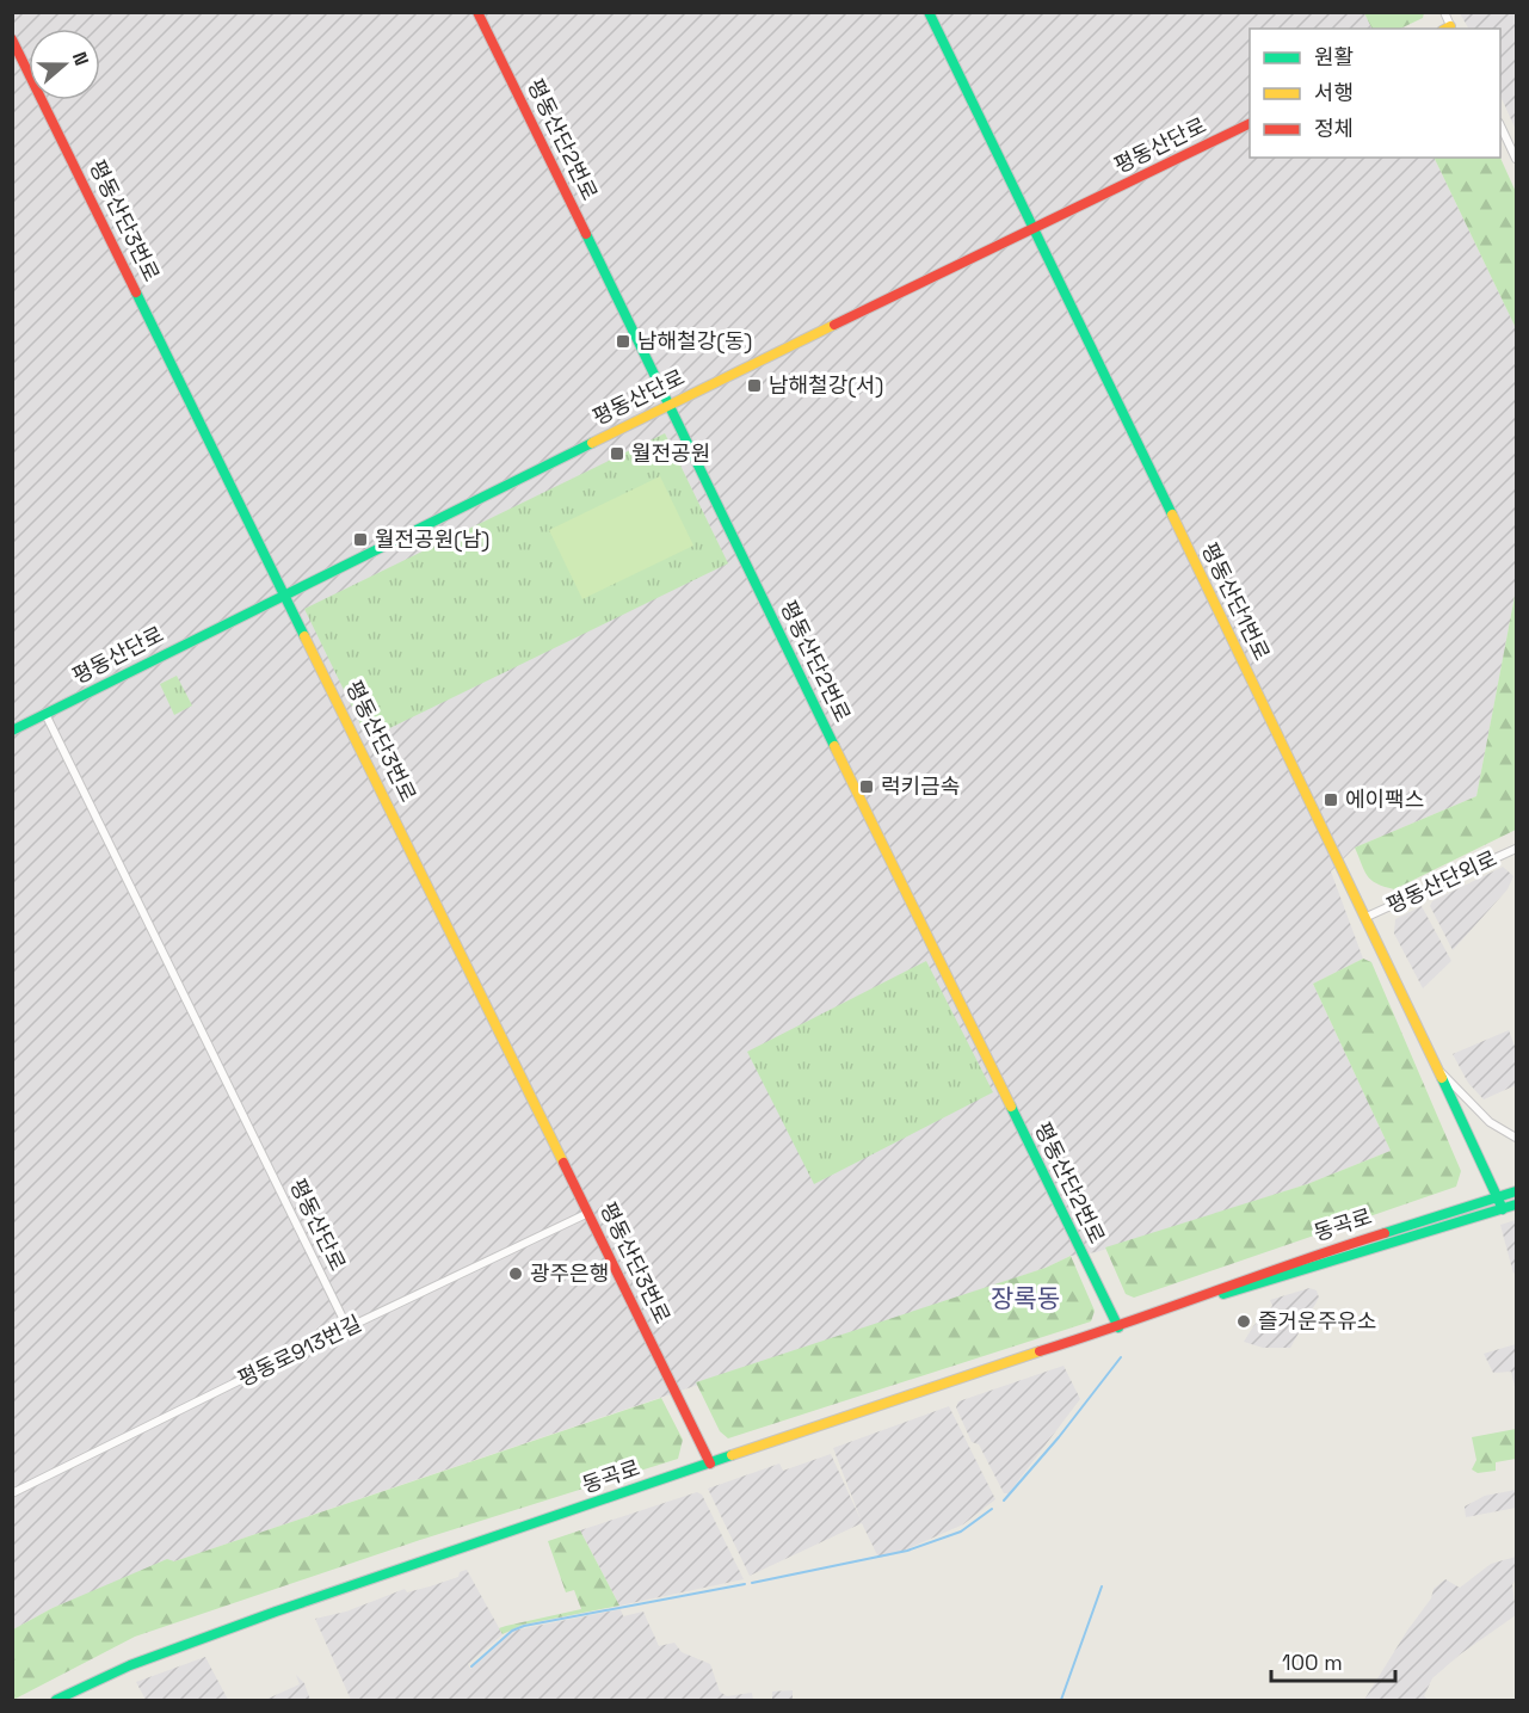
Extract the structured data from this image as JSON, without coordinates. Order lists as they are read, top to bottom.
{
  "streets": {
    "street": [
      "평동산단2번로",
      "평동산단로",
      "평동산단3번로",
      "평동산단1번로",
      "평동산단외로",
      "동곡로",
      "평동로913번길"
    ]
  },
  "crossings": [
    ["평동산단2번로", "평동산단로"],
    ["평동산단2번로", "동곡로"],
    ["평동산단로", "평동산단3번로"],
    ["평동산단로", "평동산단1번로"],
    ["평동산단로", "평동로913번길"],
    ["평동산단3번로", "동곡로"],
    ["평동산단3번로", "평동로913번길"],
    ["평동산단1번로", "평동산단외로"],
    ["평동산단1번로", "동곡로"]
  ],
  "districts": ["장록동"],
  "places": {
    "transit": [
      "남해철강(동)",
      "남해철강(서)",
      "월전공원",
      "월전공원(남)",
      "럭키금속",
      "에이팩스"
    ],
    "other": ["광주은행", "즐거운주유소"]
  },
  "legend": ["원활", "서행", "정체"],
  "scale_bar": "100 m",
  "north": "right"
}
